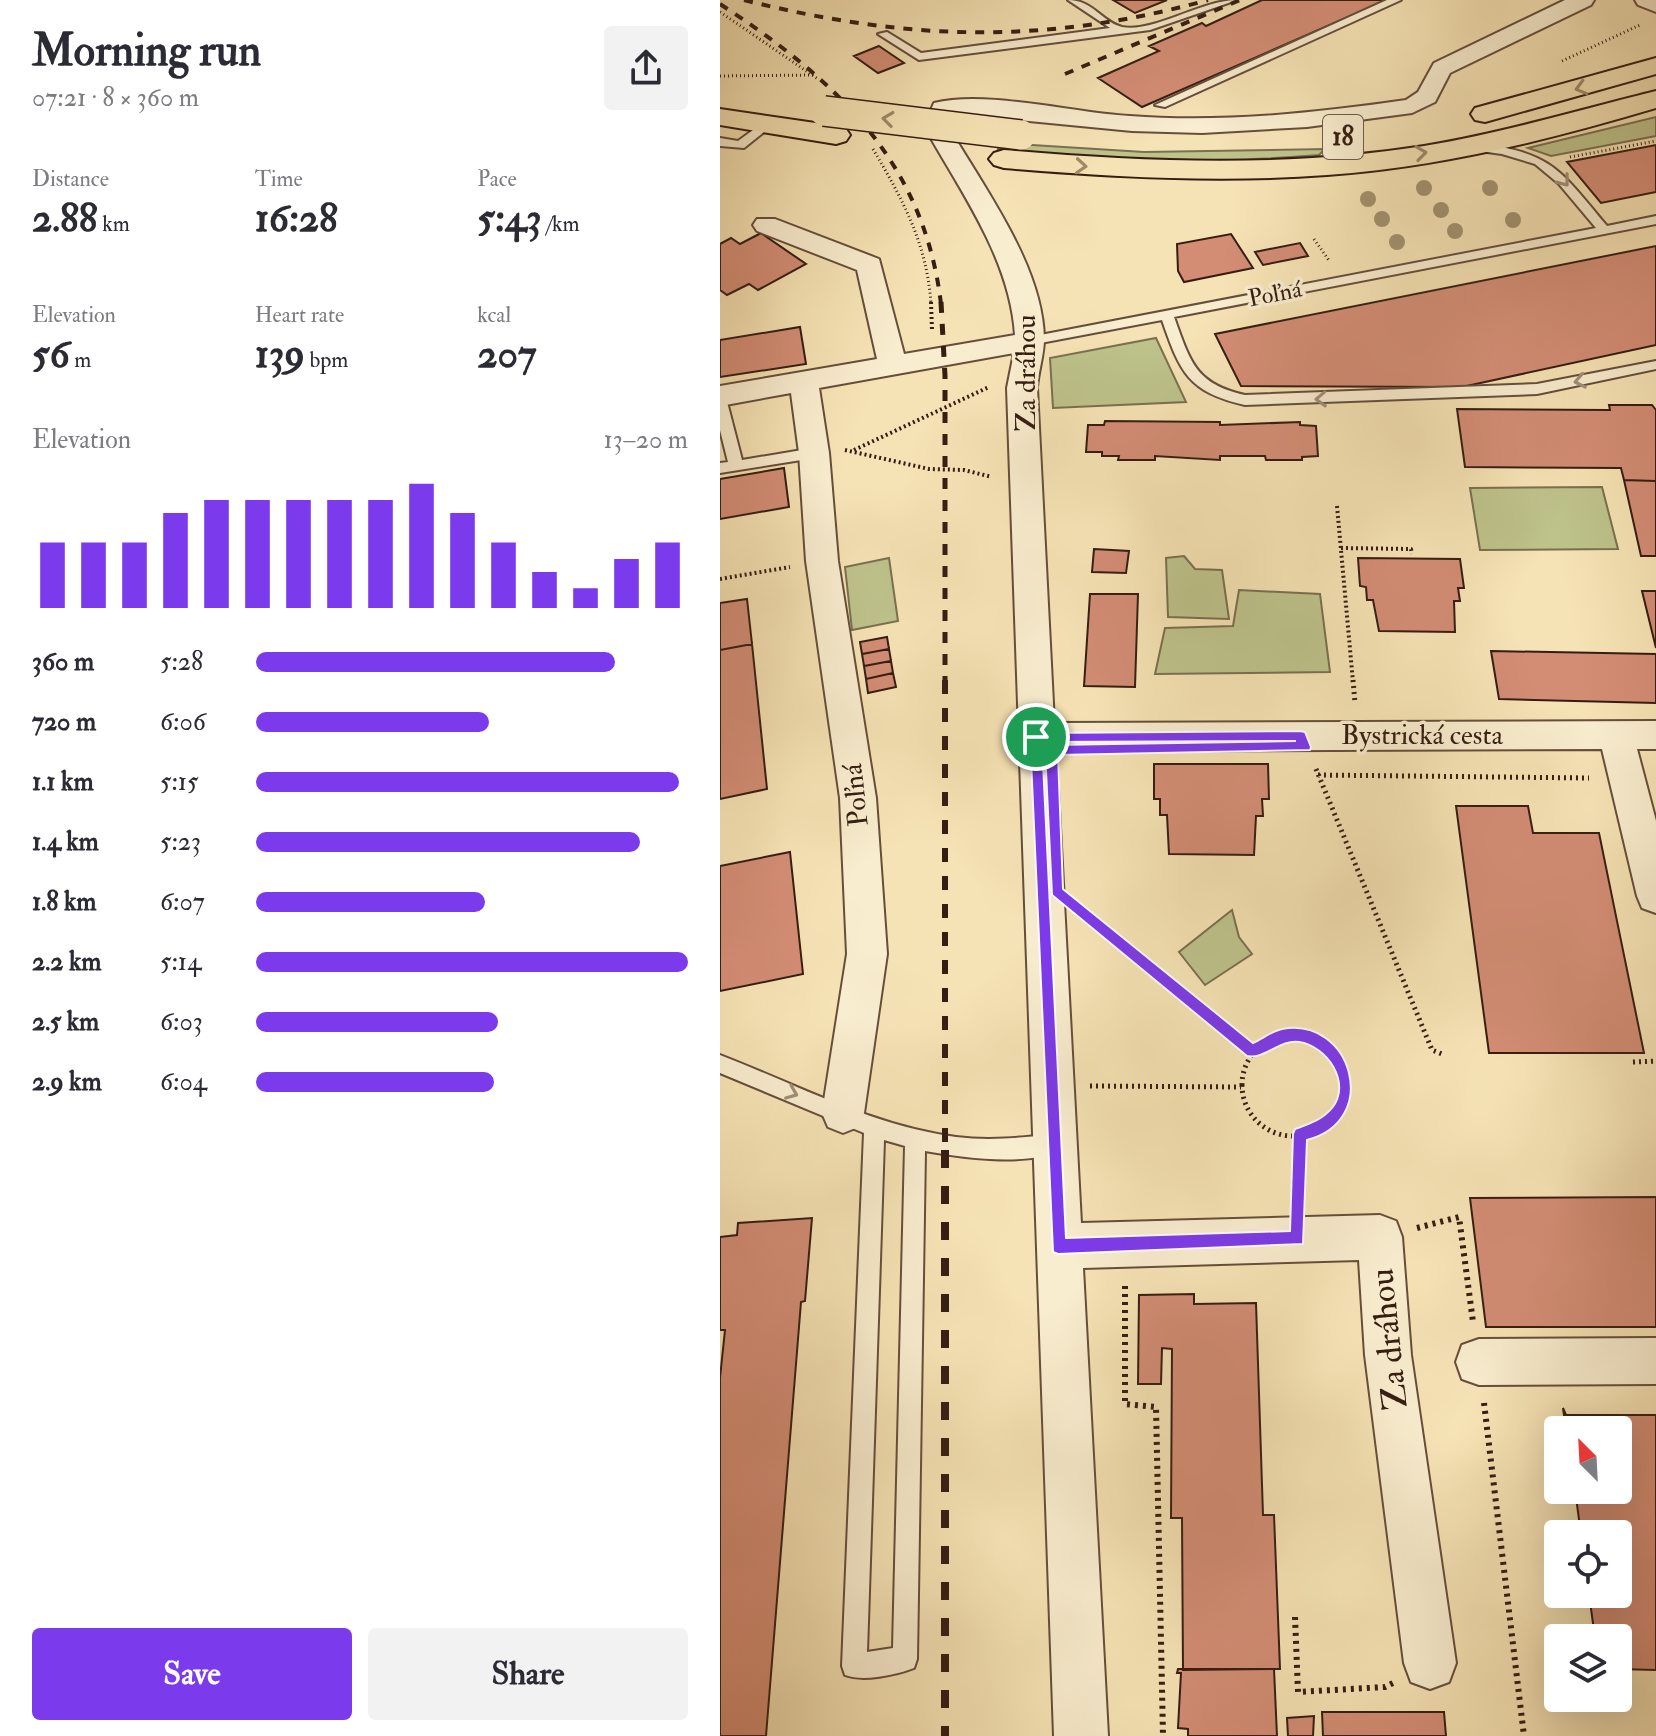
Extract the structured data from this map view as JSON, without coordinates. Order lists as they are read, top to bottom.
{
  "streets": {
    "main road": ["18"],
    "street": ["Poľná", "Za dráhou", "Bystrická cesta"]
  },
  "crossings": [
    ["Poľná", "Za dráhou"],
    ["Za dráhou", "Bystrická cesta"]
  ],
  "north": "top left",
  "page": {
    "heading": ["Morning run", "07:21 · 8 × 360 m"],
    "stats": [
      ["Distance", "2.88 km"],
      ["Time", "16:28"],
      ["Pace", "5:43 /km"],
      ["Elevation", "56 m"],
      ["Heart rate", "139 bpm"],
      ["kcal", "207"]
    ],
    "chart": ["Elevation", "13–20 m"],
    "list": [
      {
        "name": "360 m",
        "note": "5:28"
      },
      {
        "name": "720 m",
        "note": "6:06"
      },
      {
        "name": "1.1 km",
        "note": "5:15"
      },
      {
        "name": "1.4 km",
        "note": "5:23"
      },
      {
        "name": "1.8 km",
        "note": "6:07"
      },
      {
        "name": "2.2 km",
        "note": "5:14"
      },
      {
        "name": "2.5 km",
        "note": "6:03"
      },
      {
        "name": "2.9 km",
        "note": "6:04"
      }
    ],
    "buttons": ["Save", "Share"]
  }
}
